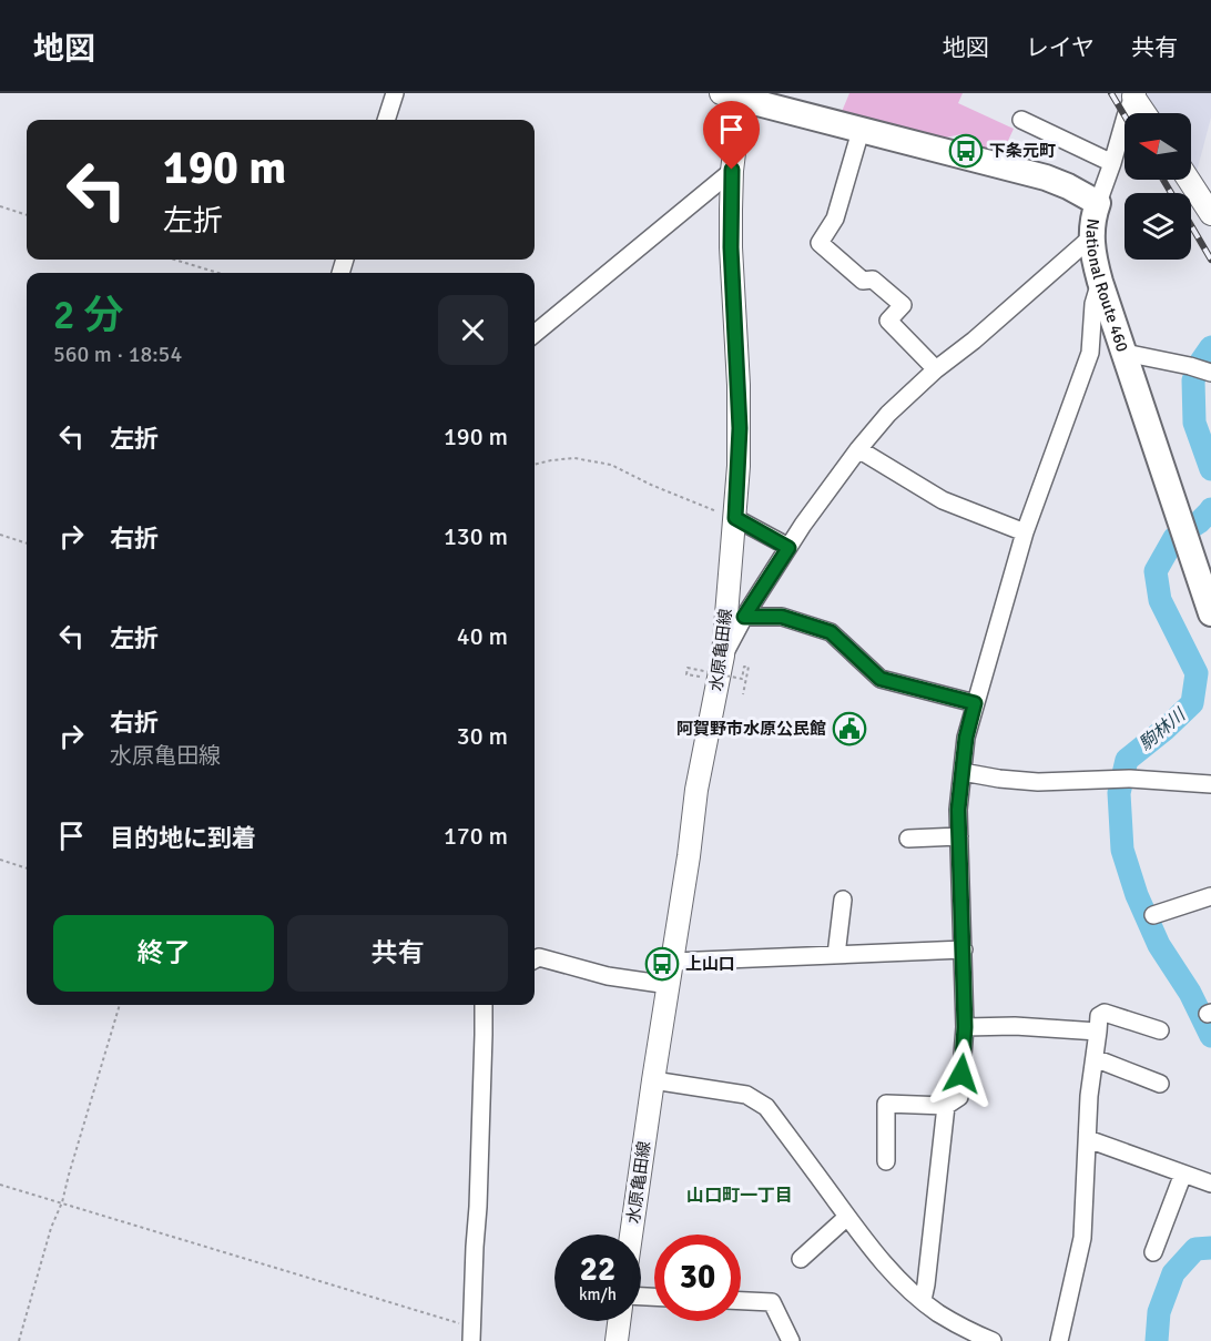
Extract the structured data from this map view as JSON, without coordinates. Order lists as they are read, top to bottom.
{
  "streets": {
    "highway": ["National Route 460"],
    "main road": ["水原亀田線"]
  },
  "crossings": [
    ["National Route 460", "水原亀田線"]
  ],
  "districts": ["山口町一丁目"],
  "water": ["駒林川"],
  "places": {
    "bus stop": ["下条元町", "上山口"],
    "public building": ["阿賀野市水原公民館"]
  },
  "north": "left",
  "page": {
    "header": "地図",
    "nav": ["地図", "レイヤ", "共有"],
    "turn": ["190 m", "左折"],
    "heading": ["2 分", "560 m · 18:54"],
    "list": [
      {
        "name": "左折",
        "value": "190 m"
      },
      {
        "name": "右折",
        "value": "130 m"
      },
      {
        "name": "左折",
        "value": "40 m"
      },
      {
        "name": "右折",
        "note": "水原亀田線",
        "value": "30 m"
      },
      {
        "name": "目的地に到着",
        "value": "170 m"
      }
    ],
    "buttons": ["終了", "共有"],
    "speed": "22 km/h",
    "limit": "30"
  }
}
